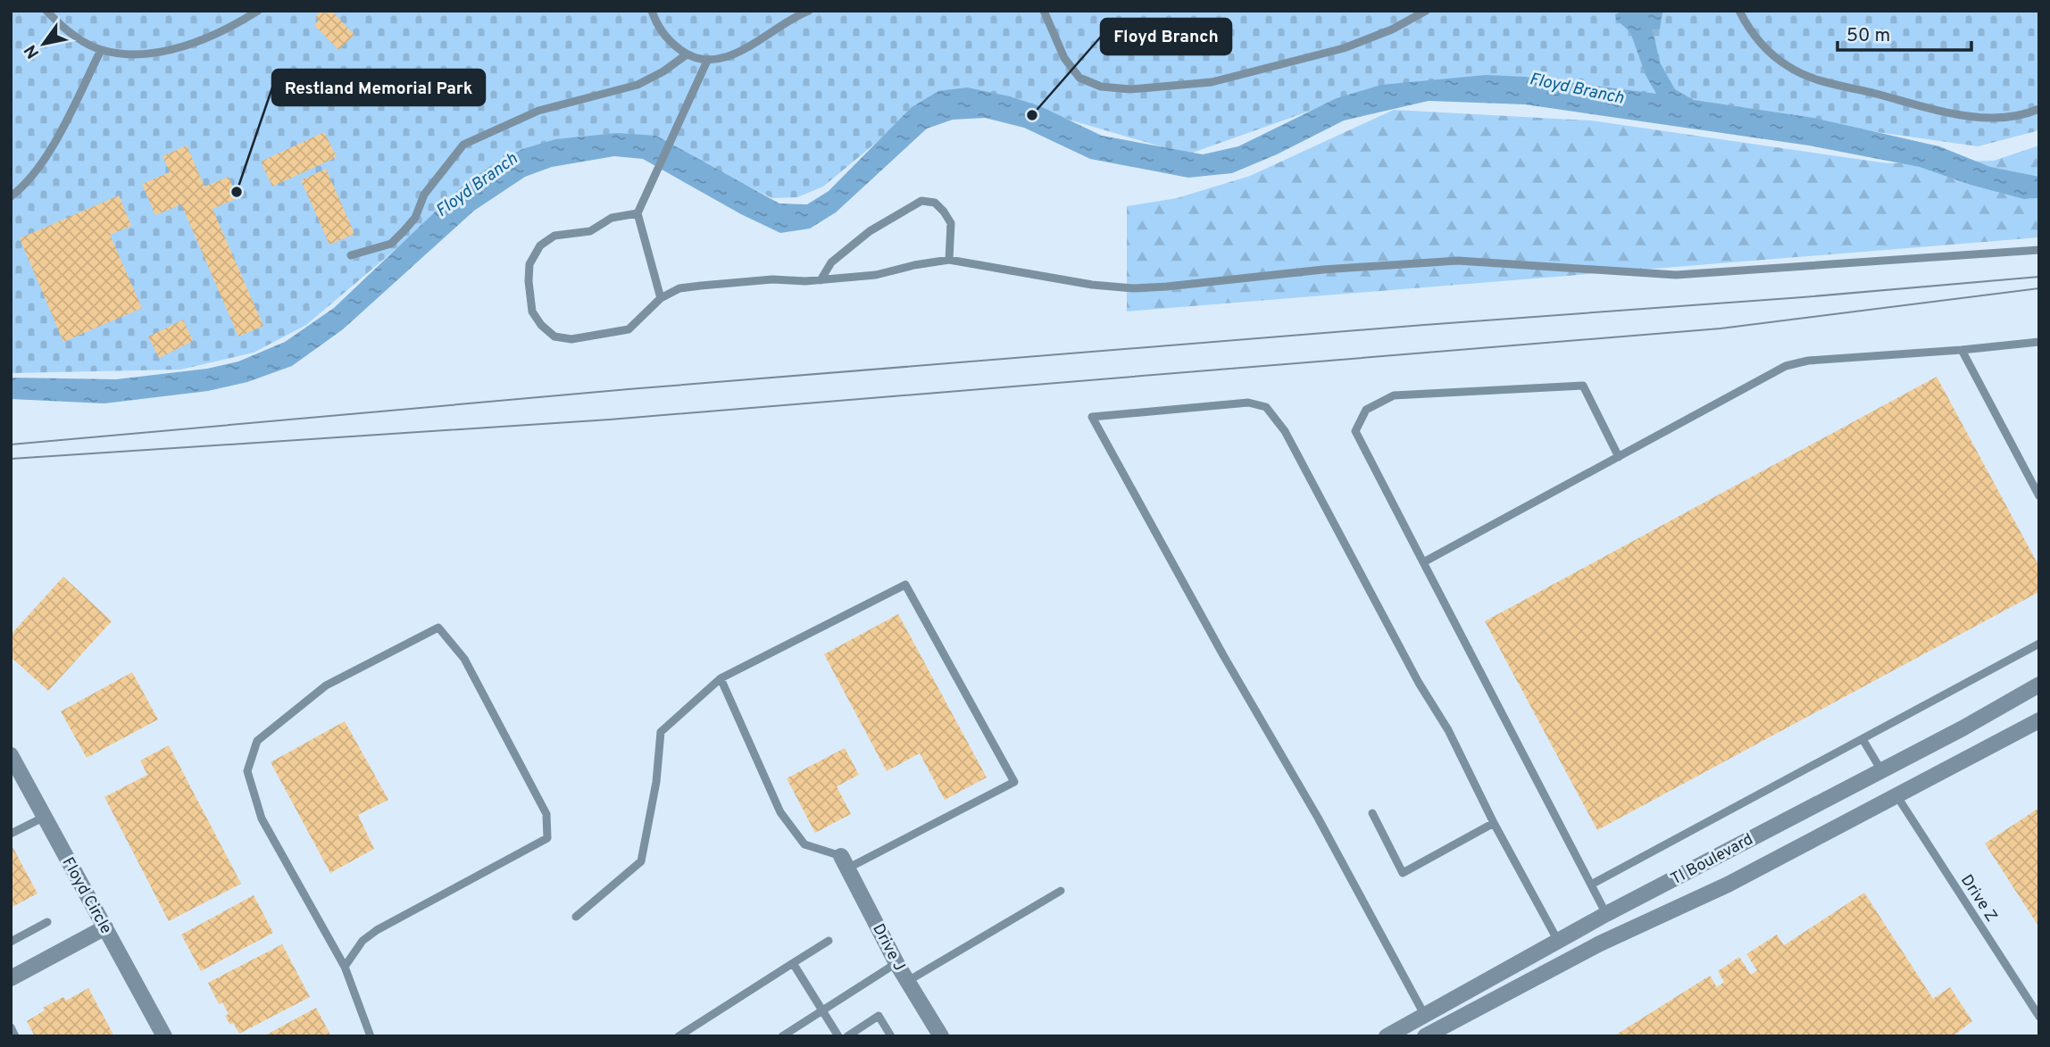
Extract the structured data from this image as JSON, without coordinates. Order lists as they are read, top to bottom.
{
  "streets": {
    "street": ["TI Boulevard", "Floyd Circle", "Drive J"],
    "lane": ["Drive Z"]
  },
  "crossings": [
    ["TI Boulevard", "Drive Z"]
  ],
  "water": ["Floyd Branch"],
  "places": ["Floyd Branch", "Restland Memorial Park"],
  "scale_bar": "50 m",
  "north": "bottom left"
}
